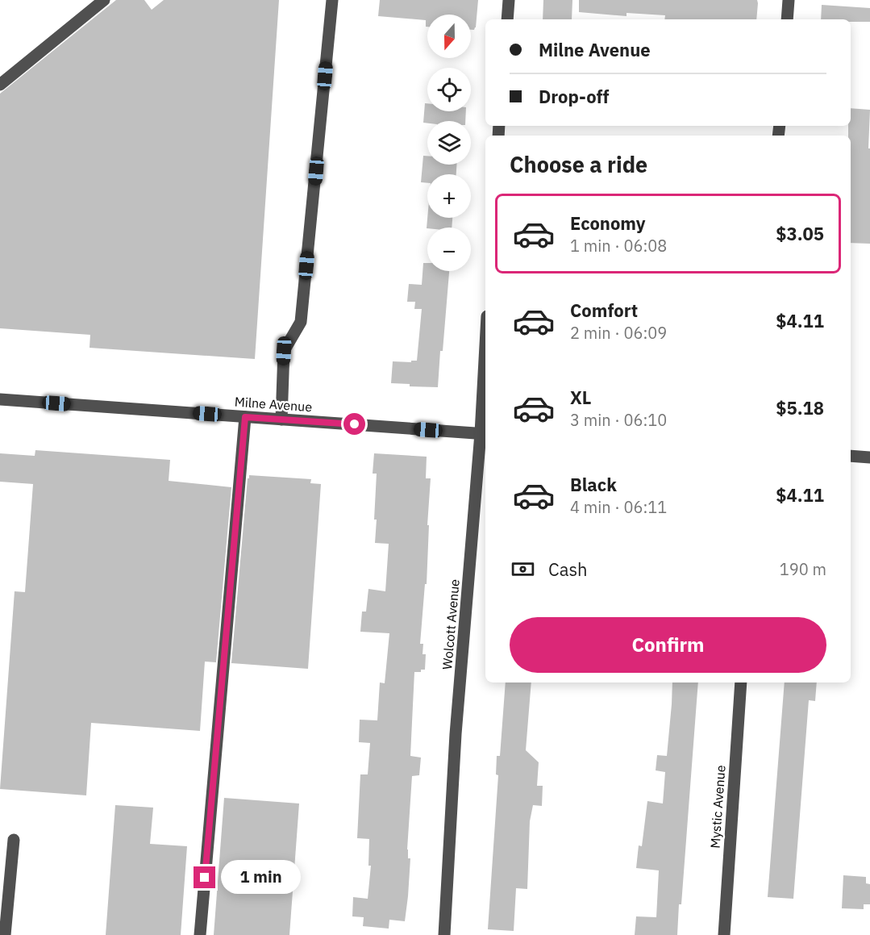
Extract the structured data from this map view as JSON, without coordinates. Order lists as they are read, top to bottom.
{
  "streets": {
    "street": ["Milne Avenue", "Wolcott Avenue", "Mystic Avenue"]
  },
  "crossings": [
    ["Milne Avenue", "Wolcott Avenue"]
  ],
  "north": "bottom",
  "page": {
    "map_buttons": ["+", "−"],
    "banner": ["Milne Avenue", "Drop-off"],
    "heading": "Choose a ride",
    "list": [
      {
        "name": "Economy",
        "note": "1 min · 06:08",
        "value": "$3.05"
      },
      {
        "name": "Comfort",
        "note": "2 min · 06:09",
        "value": "$4.11"
      },
      {
        "name": "XL",
        "note": "3 min · 06:10",
        "value": "$5.18"
      },
      {
        "name": "Black",
        "note": "4 min · 06:11",
        "value": "$4.11"
      }
    ],
    "pay": ["Cash", "190 m"],
    "buttons": "Confirm",
    "bubble": "1 min"
  }
}
